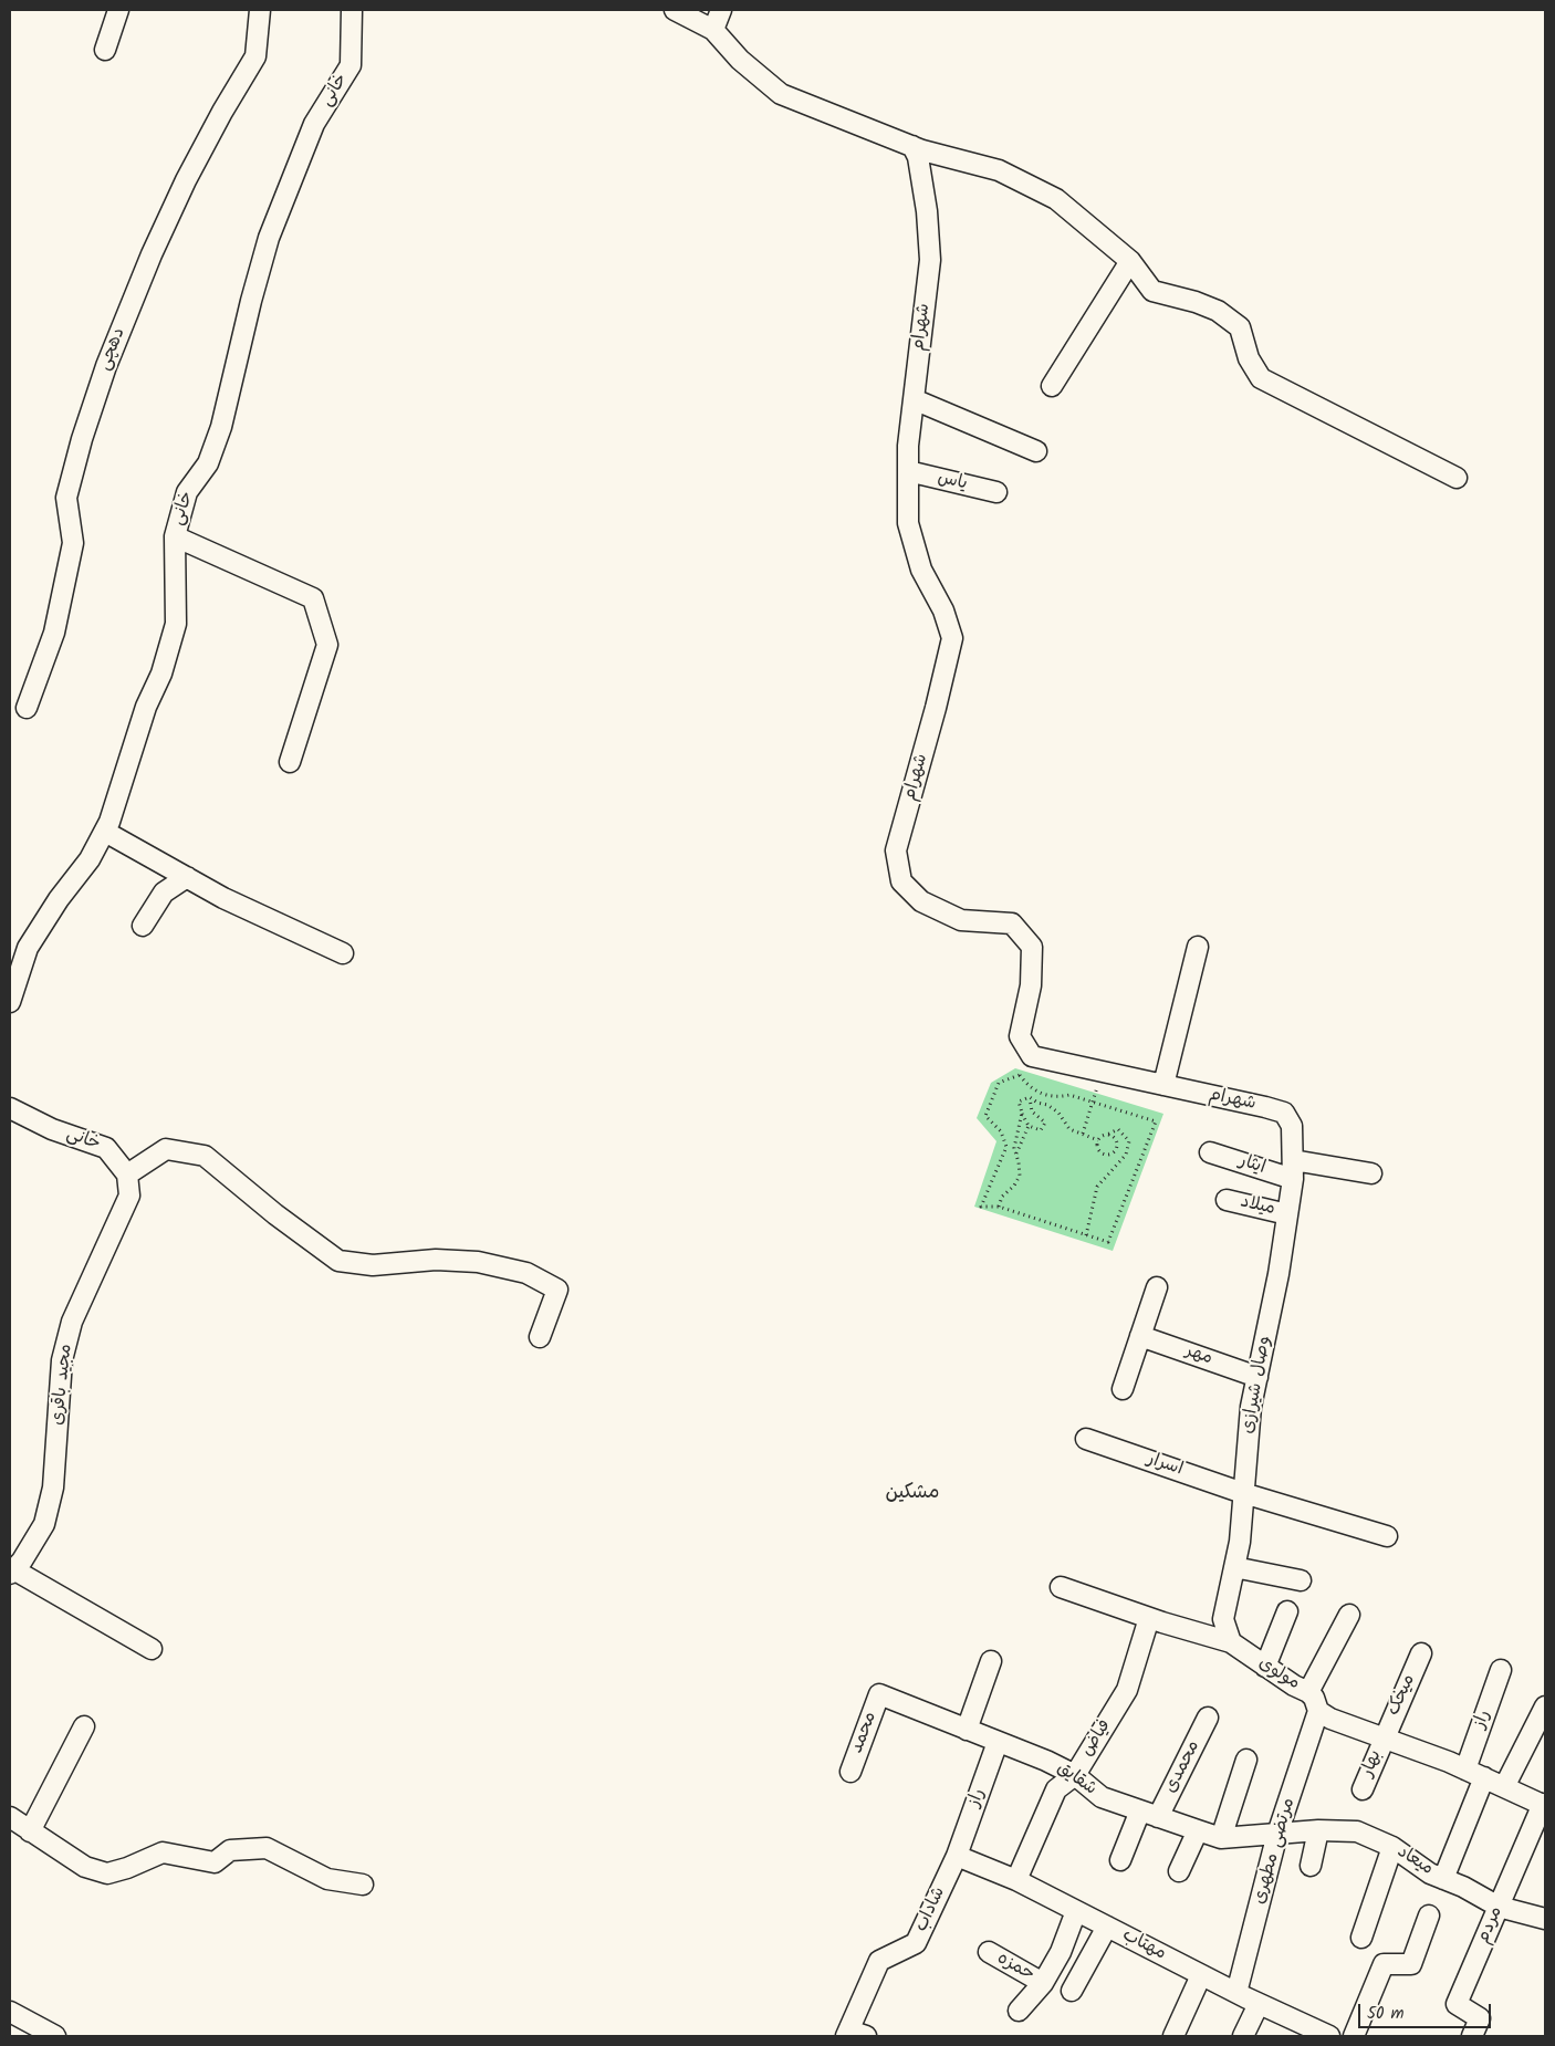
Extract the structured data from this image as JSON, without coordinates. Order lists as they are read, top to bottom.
{
  "streets": {
    "street": [
      "خانی",
      "شهرام",
      "دهچی",
      "یاس",
      "ایثار",
      "میلاد",
      "مهر",
      "مجید باقری",
      "وصال شیرازی",
      "اسرار",
      "مولوی",
      "میخک",
      "راز",
      "محمد",
      "فیاض",
      "بهار",
      "محمدی",
      "شقایق",
      "مرتضی مطهری",
      "میعاد",
      "شاداب",
      "مردم",
      "مهتاب",
      "حمزه"
    ]
  },
  "crossings": [
    ["خانی", "مجید باقری"],
    ["شهرام", "یاس"],
    ["شهرام", "وصال شیرازی"],
    ["ایثار", "وصال شیرازی"],
    ["میلاد", "وصال شیرازی"],
    ["مهر", "وصال شیرازی"],
    ["وصال شیرازی", "اسرار"],
    ["وصال شیرازی", "مولوی"],
    ["مولوی", "فیاض"],
    ["مولوی", "مرتضی مطهری"],
    ["میخک", "بهار"],
    ["راز", "شقایق"],
    ["راز", "شاداب"],
    ["راز", "مهتاب"],
    ["محمد", "شقایق"],
    ["فیاض", "شقایق"],
    ["فیاض", "مهتاب"],
    ["محمدی", "شقایق"],
    ["شقایق", "مرتضی مطهری"],
    ["شقایق", "میعاد"],
    ["مرتضی مطهری", "میعاد"],
    ["مرتضی مطهری", "مهتاب"],
    ["میعاد", "مردم"],
    ["شاداب", "مهتاب"]
  ],
  "districts": ["مشکین"],
  "scale_bar": "50 m"
}
